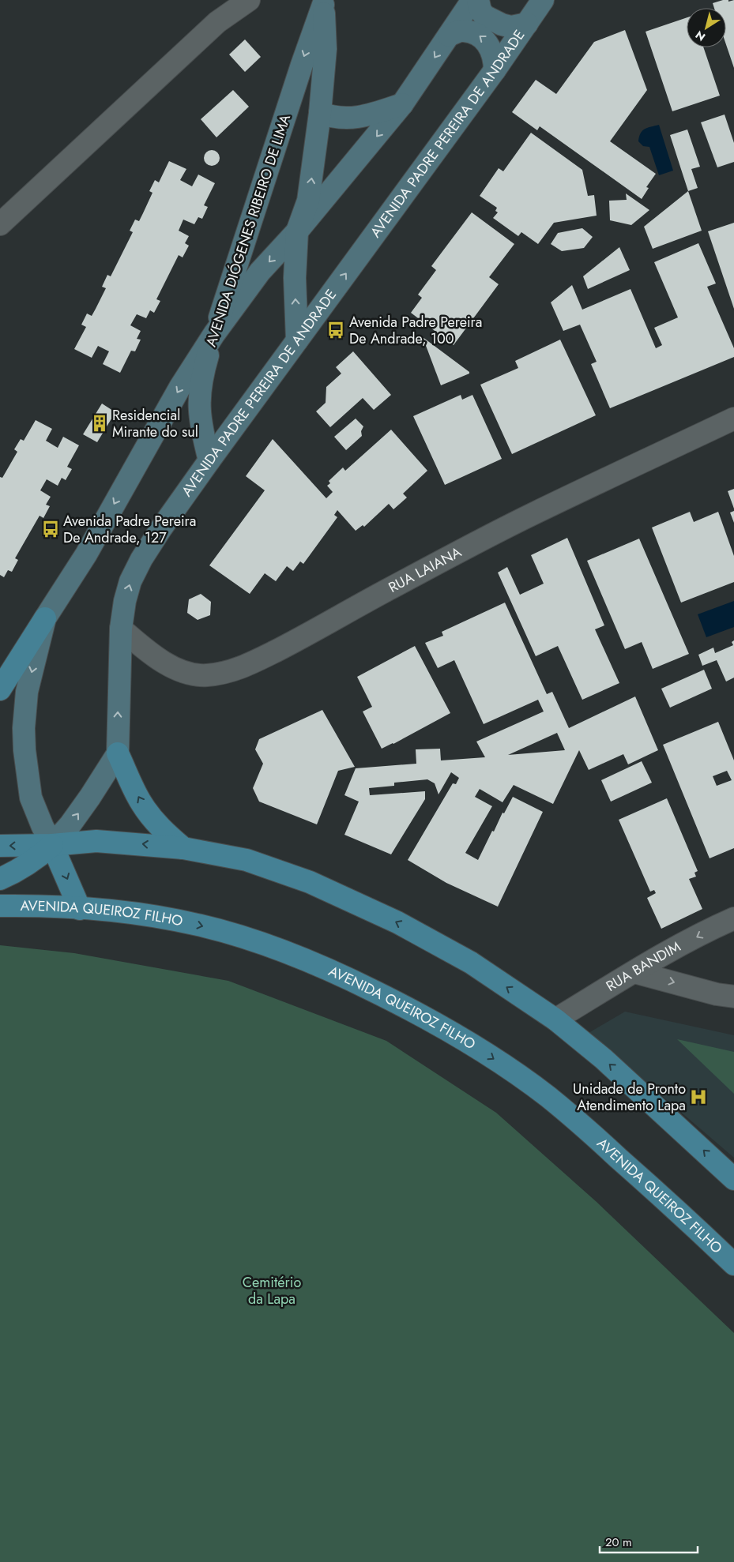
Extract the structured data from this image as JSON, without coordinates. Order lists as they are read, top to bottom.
{
  "streets": {
    "main road": ["AVENIDA PADRE PEREIRA DE ANDRADE", "AVENIDA DIÓGENES RIBEIRO DE LIMA", "AVENIDA QUEIROZ FILHO"],
    "street": ["RUA LAIANA", "RUA BANDIM"]
  },
  "crossings": [
    ["AVENIDA PADRE PEREIRA DE ANDRADE", "AVENIDA DIÓGENES RIBEIRO DE LIMA"],
    ["AVENIDA PADRE PEREIRA DE ANDRADE", "RUA LAIANA"]
  ],
  "one_way": ["RUA BANDIM"],
  "parks": ["Cemitério da Lapa"],
  "places": {
    "bus stop": ["Avenida Padre Pereira De Andrade, 100", "Avenida Padre Pereira De Andrade, 127"],
    "building": ["Residencial Mirante do sul"],
    "hospital": ["Unidade de Pronto Atendimento Lapa"]
  },
  "scale_bar": "20 m",
  "north": "bottom left"
}
